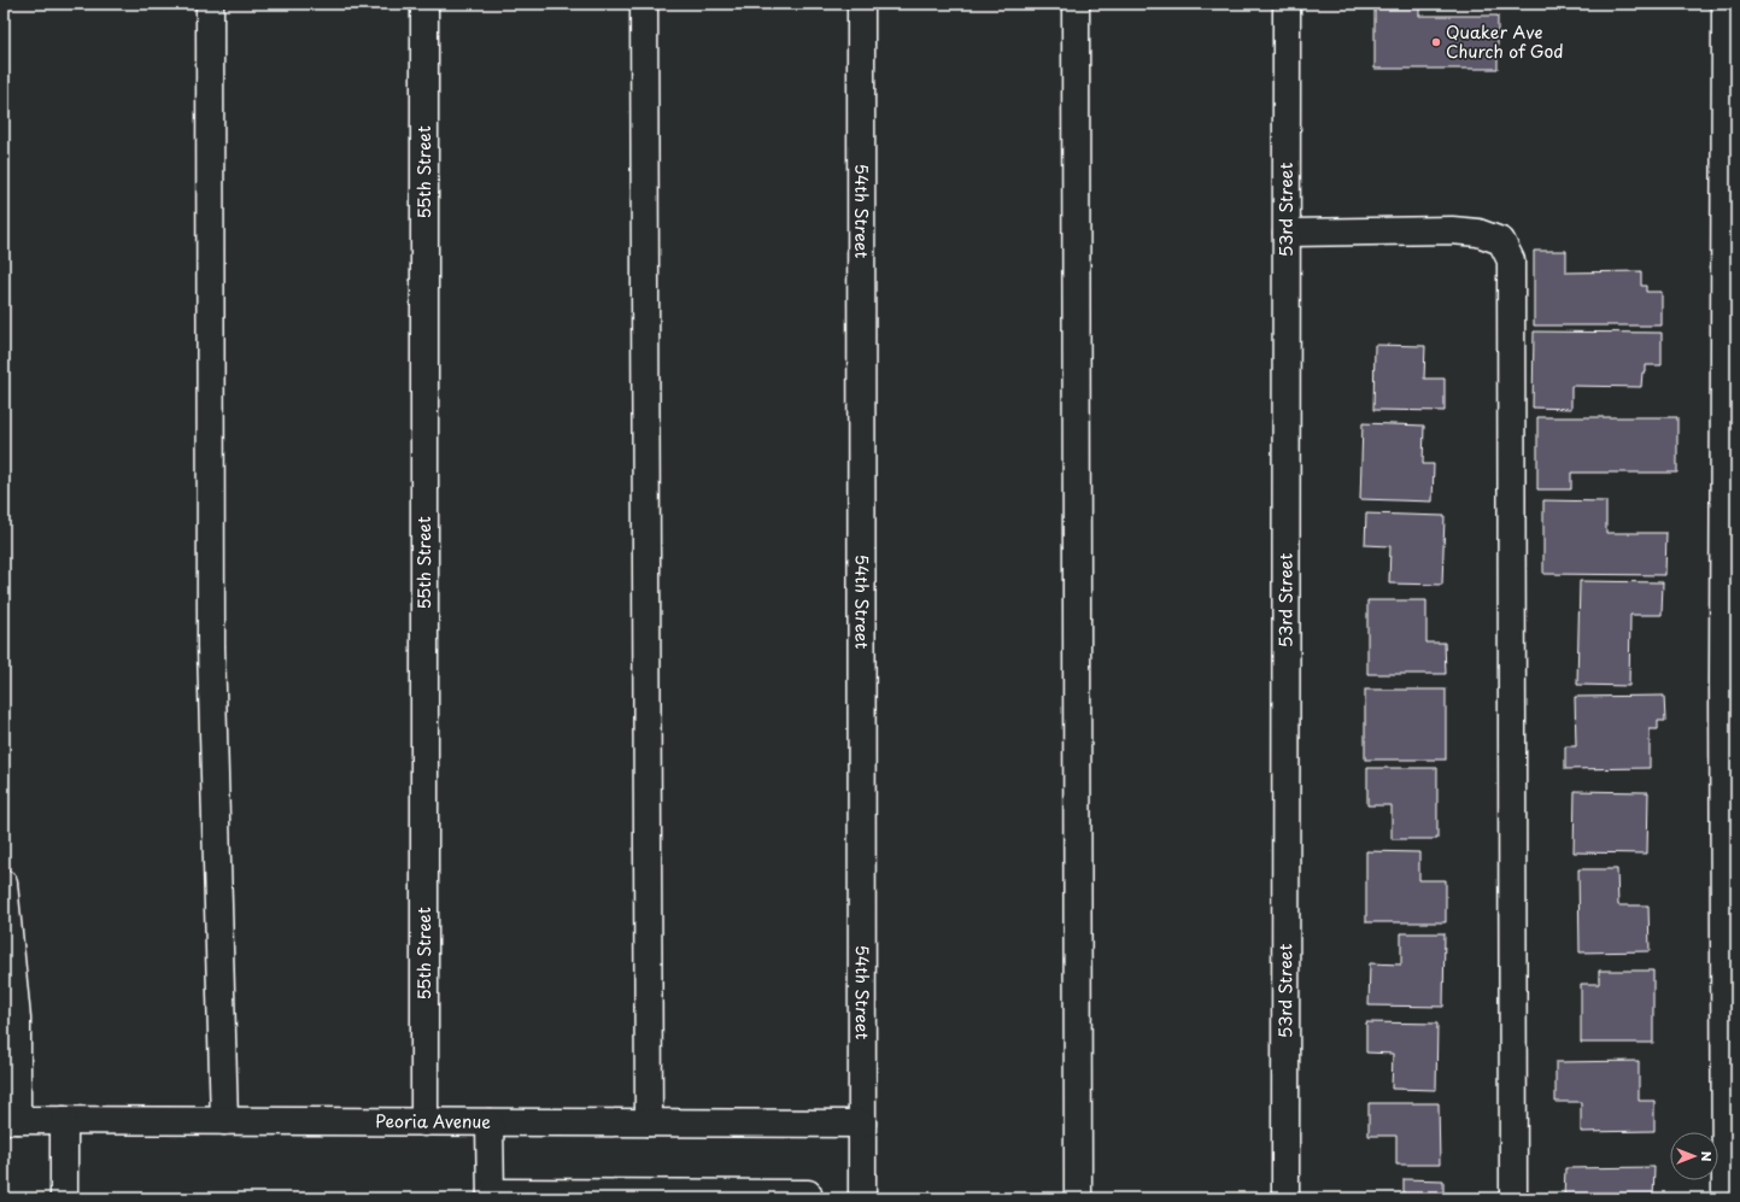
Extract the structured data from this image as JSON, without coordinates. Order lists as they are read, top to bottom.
{
  "streets": {
    "street": [
      "55th Street",
      "54th Street",
      "53rd Street",
      "Peoria Avenue"
    ]
  },
  "crossings": [
    ["55th Street", "Peoria Avenue"],
    ["54th Street", "Peoria Avenue"]
  ],
  "places": ["Quaker Ave Church of God"],
  "north": "right"
}
